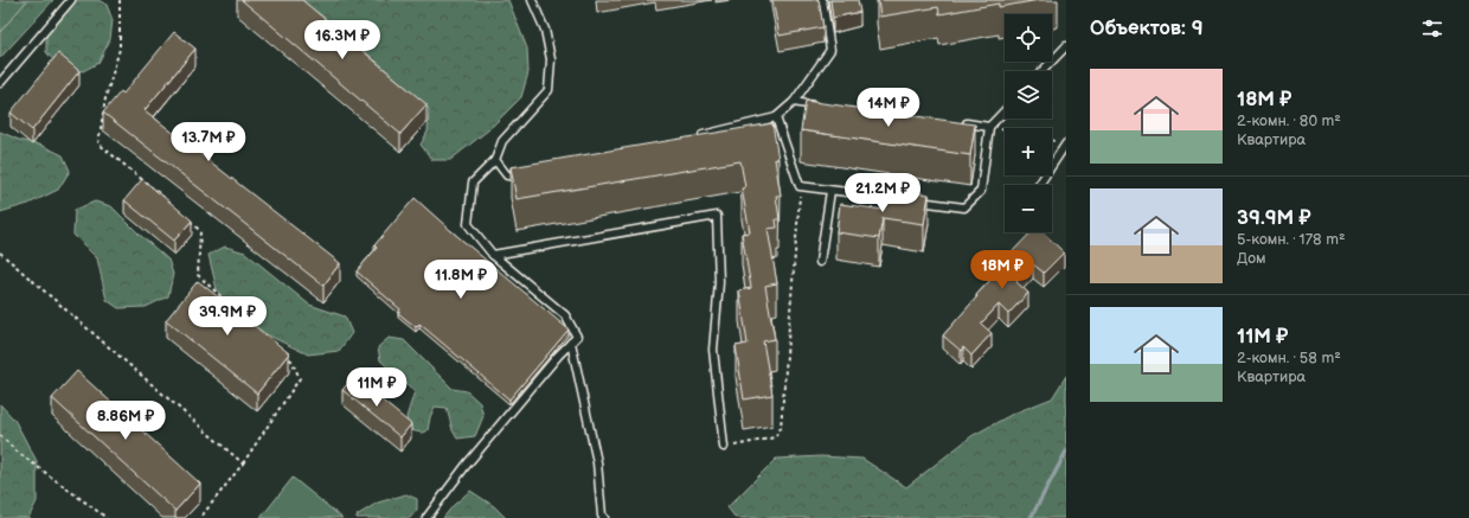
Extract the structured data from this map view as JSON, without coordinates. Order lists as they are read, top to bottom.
{
  "page": {
    "heading": "Объектов: 9",
    "map_buttons": ["+", "−"],
    "price": [
      "16.3M ₽",
      "14M ₽",
      "13.7M ₽",
      "21.2M ₽",
      "18M ₽",
      "11.8M ₽",
      "39.9M ₽",
      "11M ₽",
      "8.86M ₽"
    ],
    "list": [
      {
        "name": "18M ₽",
        "note": "2-комн. · 80 m² · Квартира"
      },
      {
        "name": "39.9M ₽",
        "note": "5-комн. · 178 m² · Дом"
      },
      {
        "name": "11M ₽",
        "note": "2-комн. · 58 m² · Квартира"
      }
    ]
  }
}
